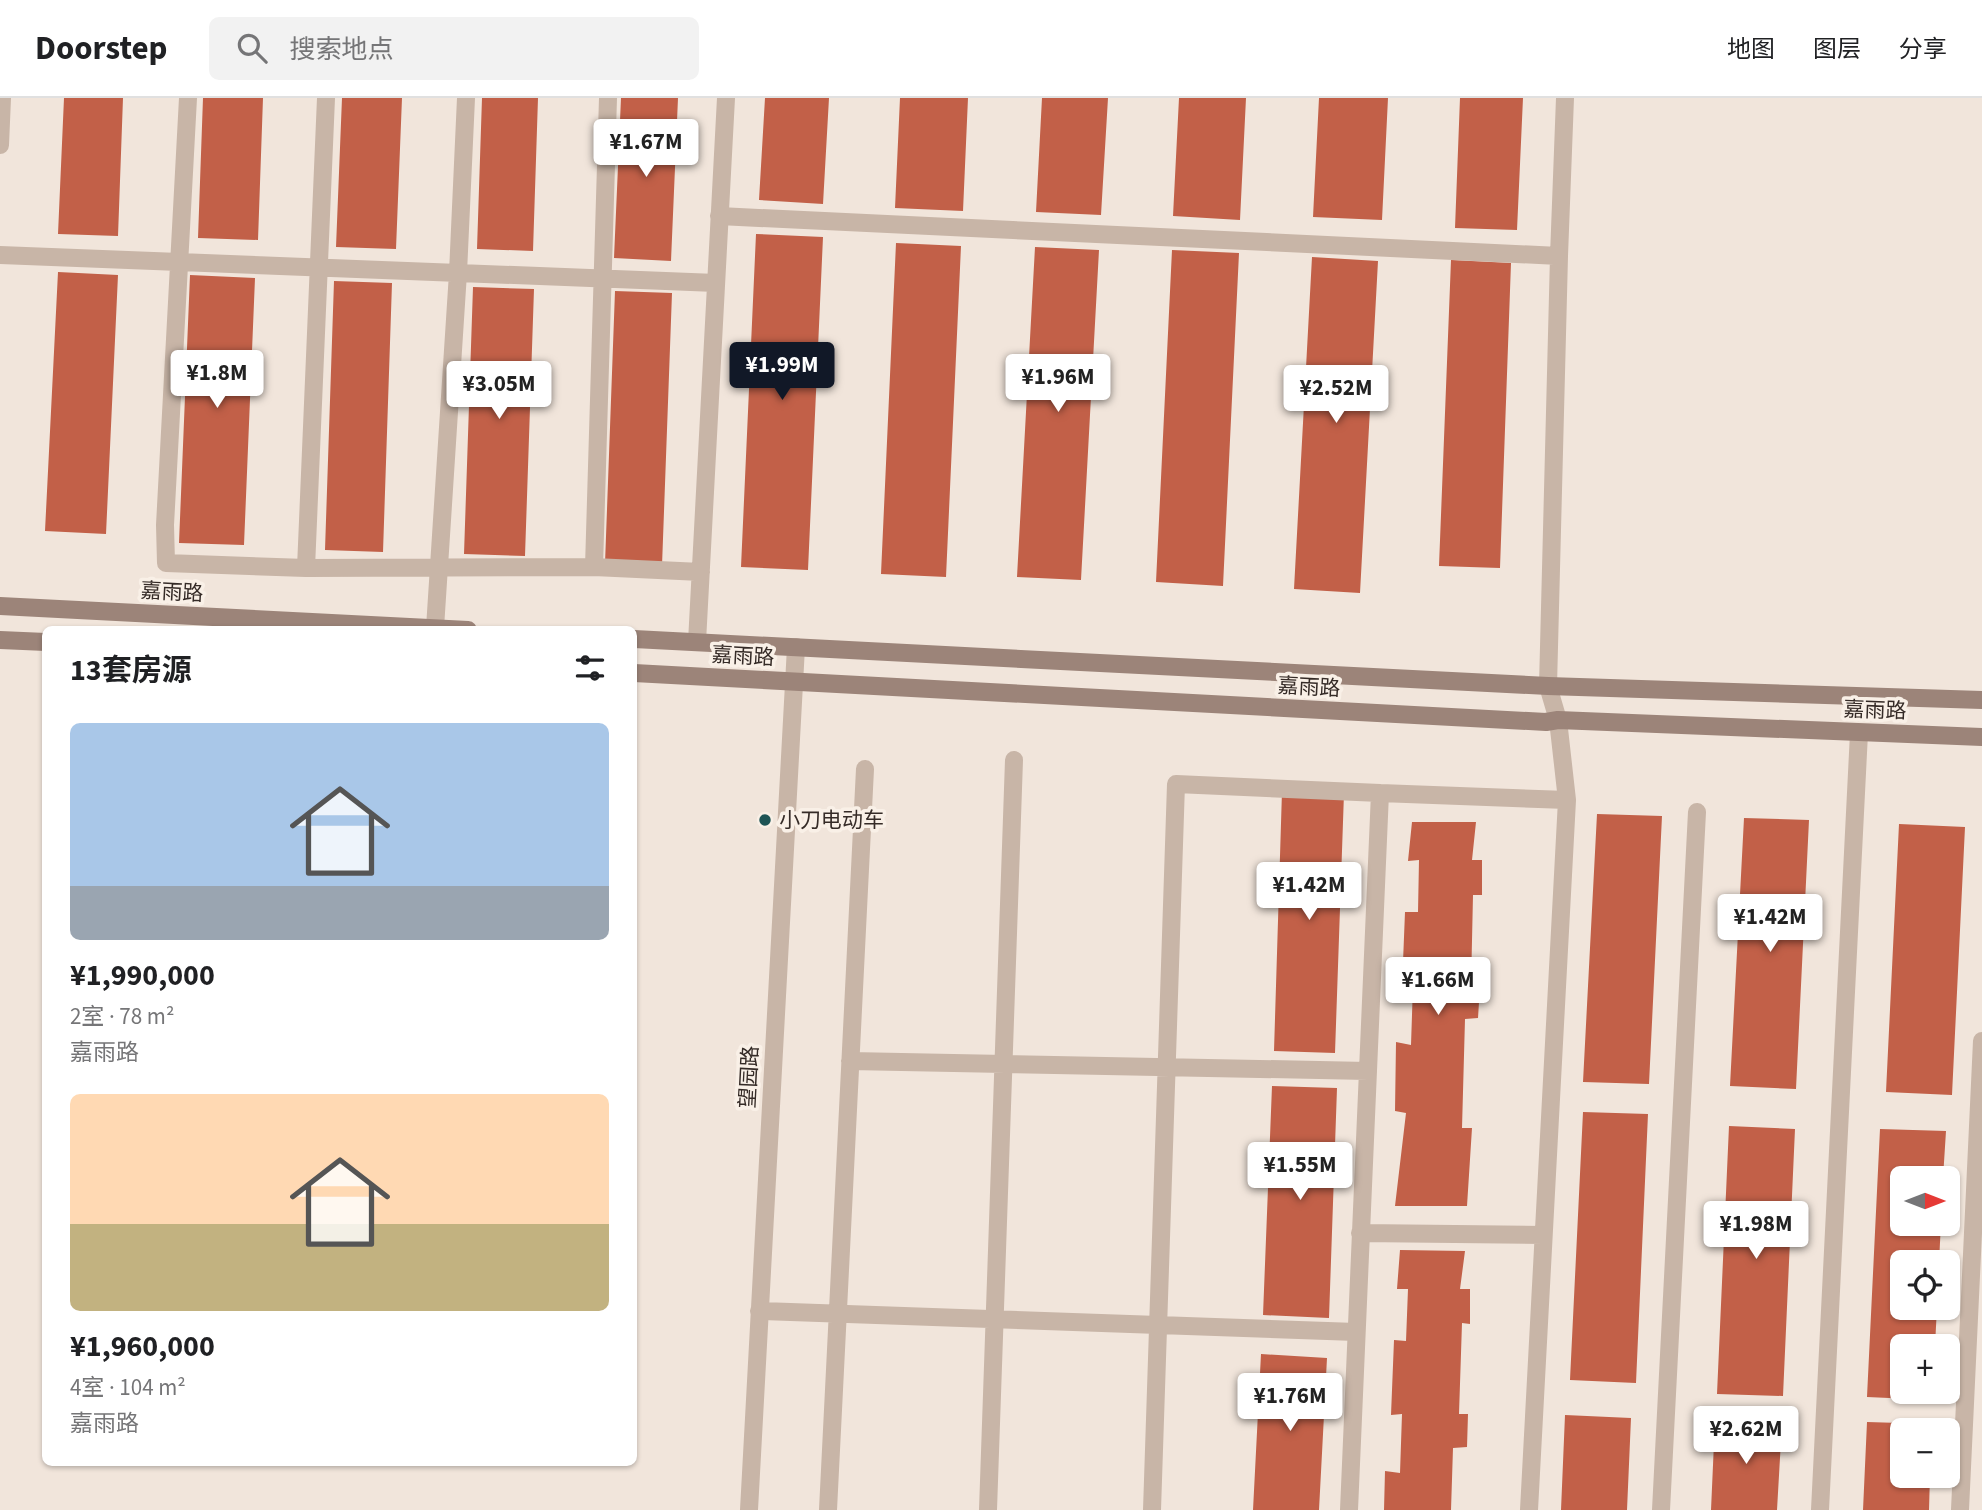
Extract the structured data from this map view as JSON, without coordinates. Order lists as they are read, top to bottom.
{
  "streets": {
    "main road": ["嘉雨路"],
    "street": ["望园路"]
  },
  "crossings": [
    ["嘉雨路", "望园路"]
  ],
  "places": ["小刀电动车"],
  "north": "right",
  "page": {
    "header": "Doorstep",
    "search": "搜索地点",
    "nav": ["地图", "图层", "分享"],
    "price": [
      "¥1.67M",
      "¥1.99M",
      "¥1.8M",
      "¥1.96M",
      "¥3.05M",
      "¥2.52M",
      "¥1.42M",
      "¥1.42M",
      "¥1.66M",
      "¥1.55M",
      "¥1.98M",
      "¥1.76M",
      "¥2.62M"
    ],
    "heading": "13套房源",
    "list": [
      {
        "name": "¥1,990,000",
        "note": "2室 · 78 m² · 嘉雨路"
      },
      {
        "name": "¥1,960,000",
        "note": "4室 · 104 m² · 嘉雨路"
      }
    ],
    "map_buttons": ["+", "−"]
  }
}
